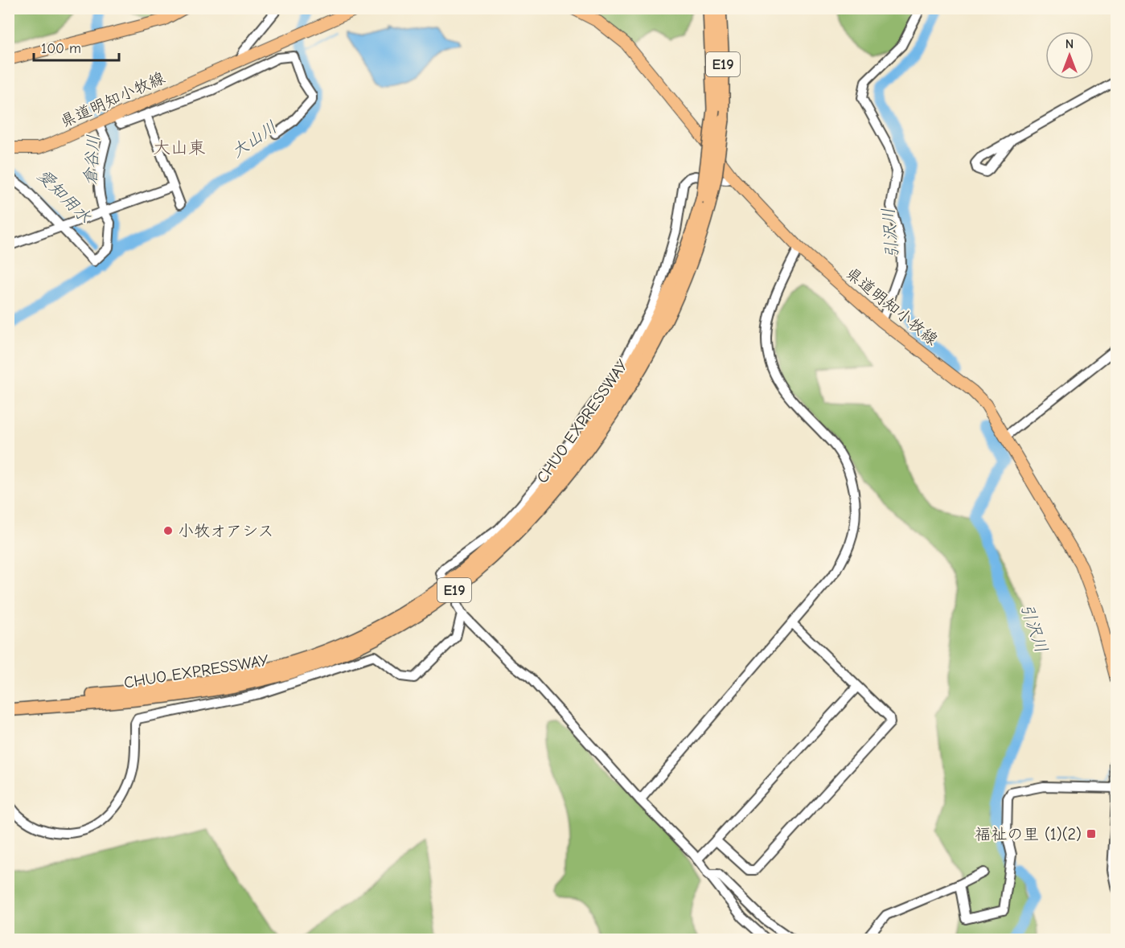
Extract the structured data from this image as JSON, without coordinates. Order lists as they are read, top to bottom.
{
  "streets": {
    "highway": ["E19", "CHUO EXPRESSWAY"],
    "main road": ["県道明知小牧線"]
  },
  "districts": ["大山東"],
  "water": [
    "大山川",
    "倉谷川",
    "愛知用水",
    "引沢川"
  ],
  "places": {
    "other": ["小牧オアシス"],
    "transit": ["福祉の里 (1)(2)"]
  },
  "scale_bar": "100 m",
  "north": "top"
}
